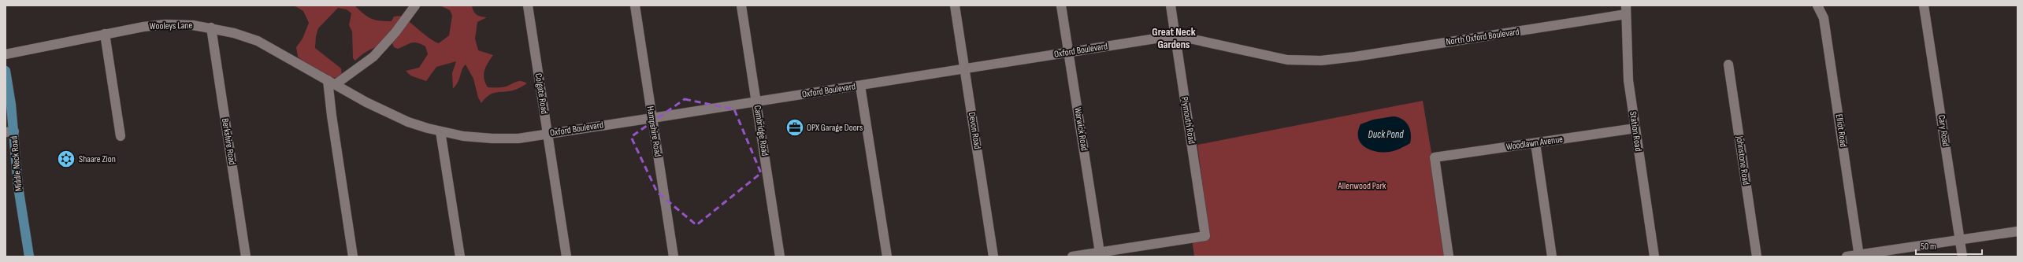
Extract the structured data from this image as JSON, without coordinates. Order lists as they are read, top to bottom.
{
  "streets": {
    "main road": ["Middle Neck Road"],
    "street": [
      "Wooleys Lane",
      "North Oxford Boulevard",
      "Oxford Boulevard",
      "Colgate Road",
      "Plymouth Road",
      "Warwick Road",
      "Cambridge Road",
      "Devon Road",
      "Elliot Road",
      "Cary Road",
      "Hampshire Road",
      "Station Road",
      "Berkshire Road",
      "Woodlawn Avenue",
      "Johnstone Road"
    ]
  },
  "crossings": [
    ["Wooleys Lane", "Oxford Boulevard"],
    ["Wooleys Lane", "Berkshire Road"],
    ["North Oxford Boulevard", "Oxford Boulevard"],
    ["North Oxford Boulevard", "Station Road"],
    ["Oxford Boulevard", "Colgate Road"],
    ["Oxford Boulevard", "Plymouth Road"],
    ["Oxford Boulevard", "Warwick Road"],
    ["Oxford Boulevard", "Cambridge Road"],
    ["Oxford Boulevard", "Devon Road"],
    ["Oxford Boulevard", "Hampshire Road"],
    ["Plymouth Road", "Warwick Road"],
    ["Station Road", "Woodlawn Avenue"]
  ],
  "districts": ["Great Neck Gardens"],
  "water": ["Duck Pond"],
  "parks": ["Allenwood Park"],
  "places": {
    "office": ["OPX Garage Doors"],
    "synagogue": ["Shaare Zion"]
  },
  "scale_bar": "50 m"
}
